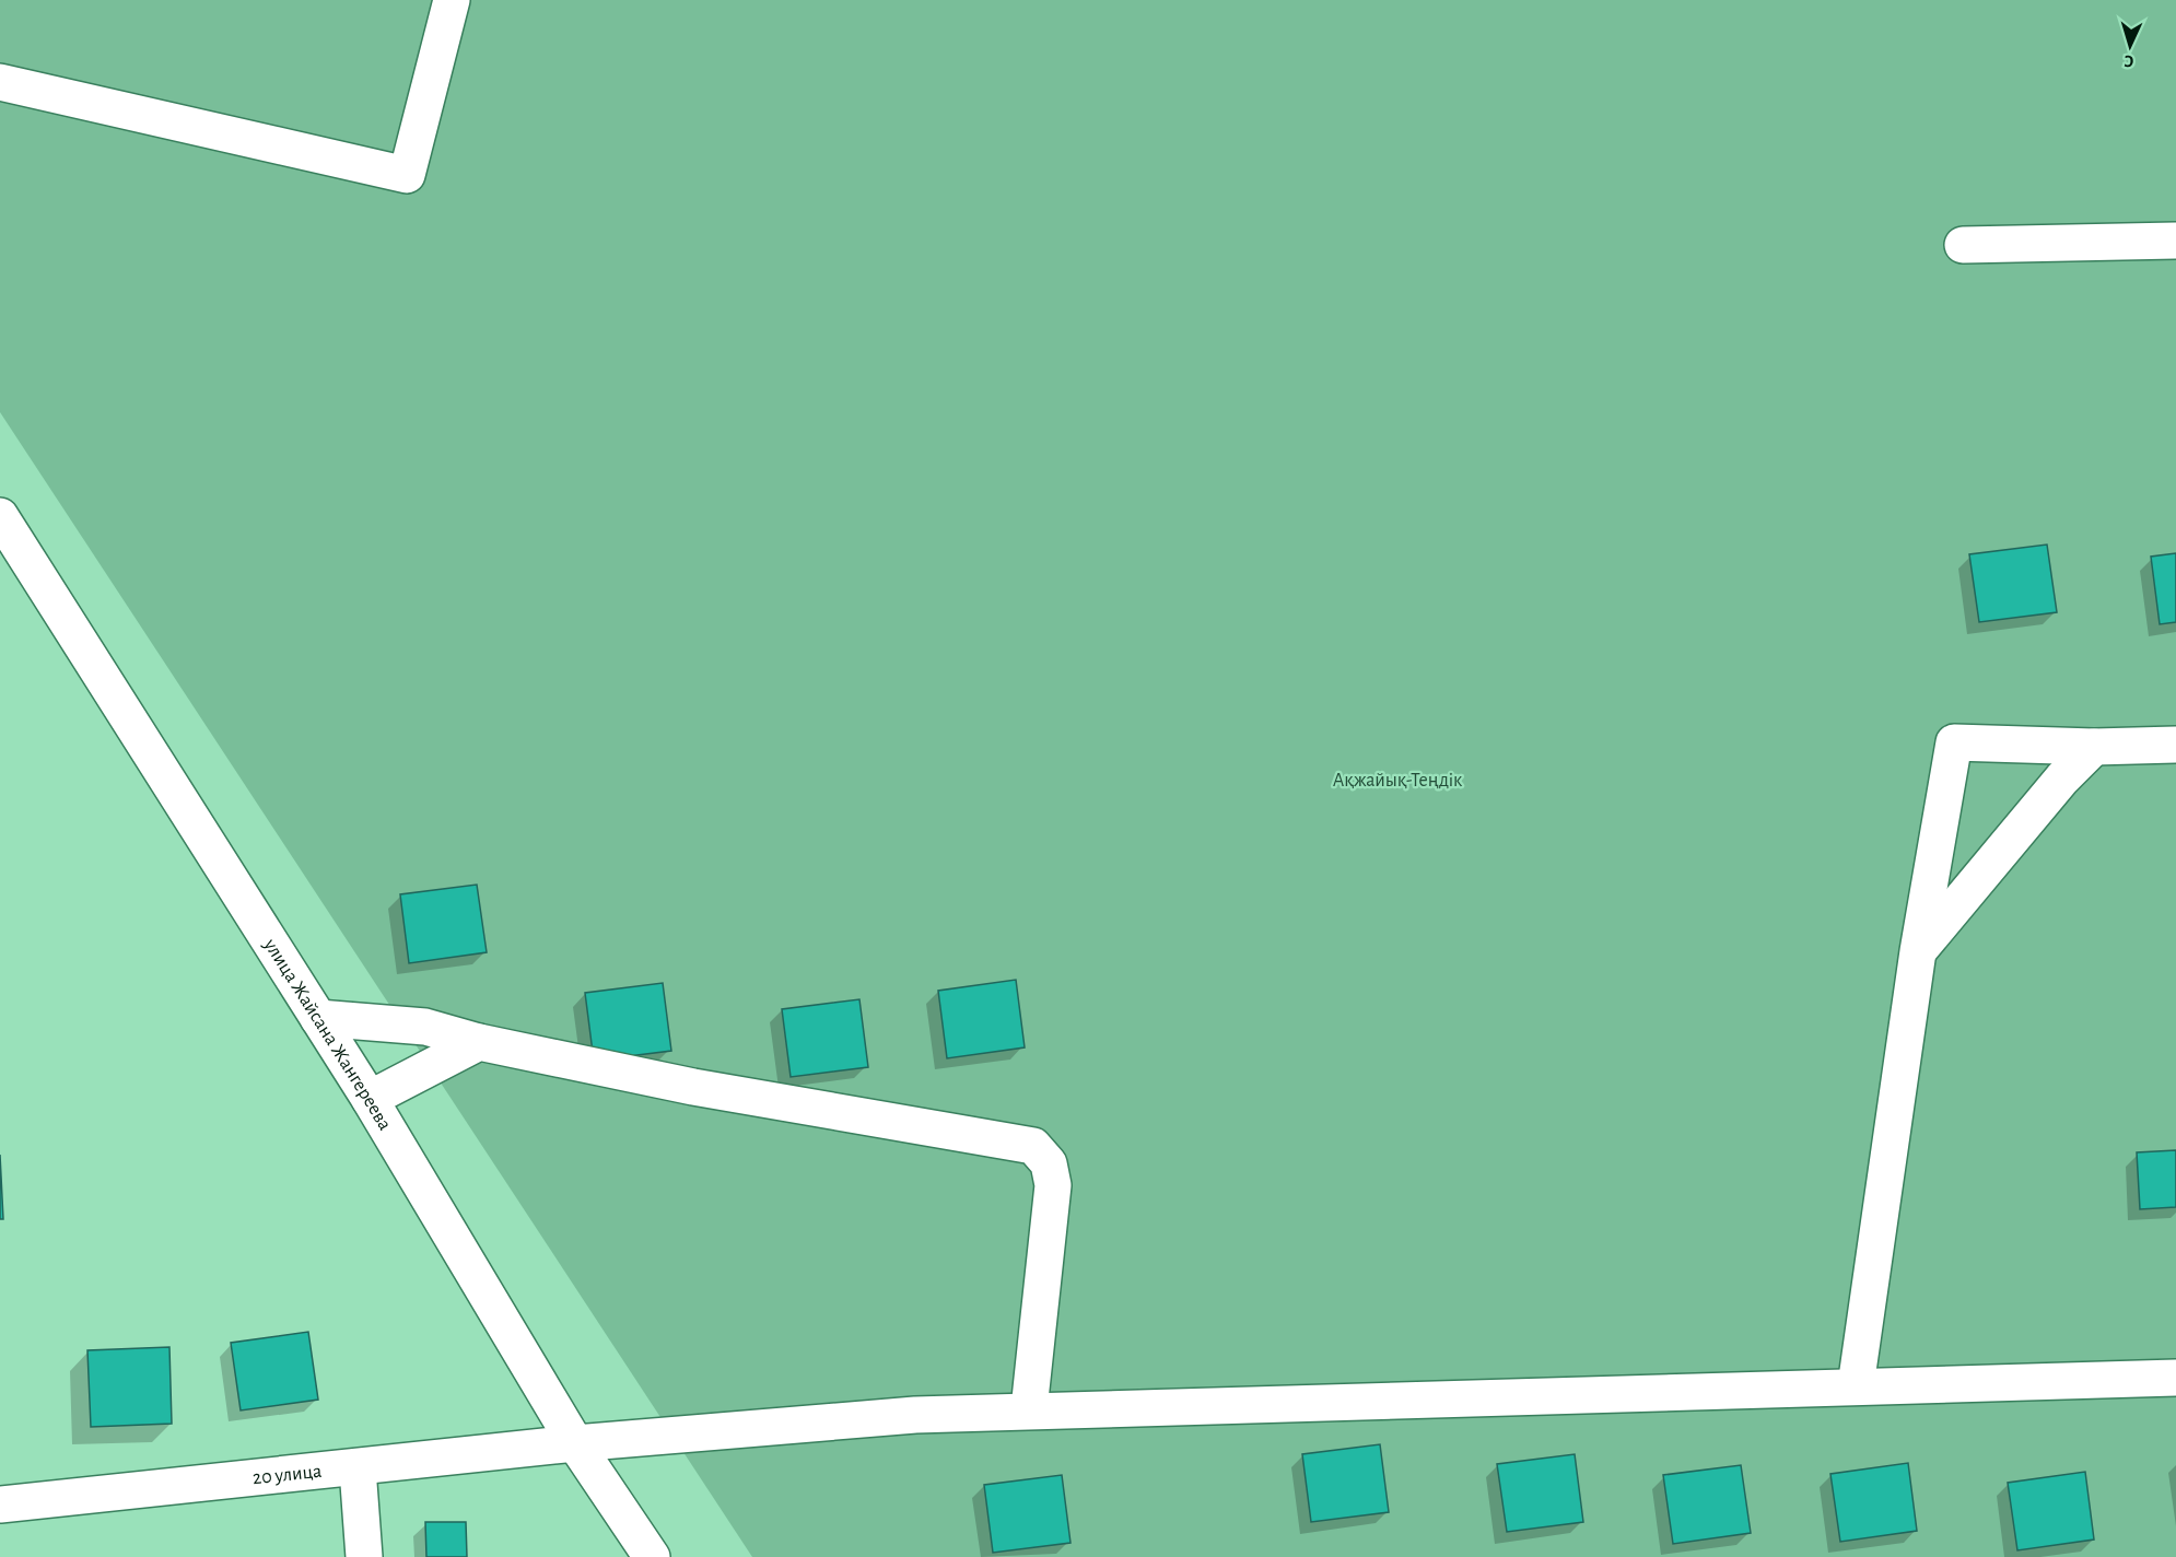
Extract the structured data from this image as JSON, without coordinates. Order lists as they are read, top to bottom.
{
  "streets": {
    "street": ["улица Жайсана Жангереева", "20 улица"]
  },
  "crossings": [
    ["улица Жайсана Жангереева", "20 улица"]
  ],
  "parks": ["Ақжайық-Теңдік"],
  "north": "bottom"
}
